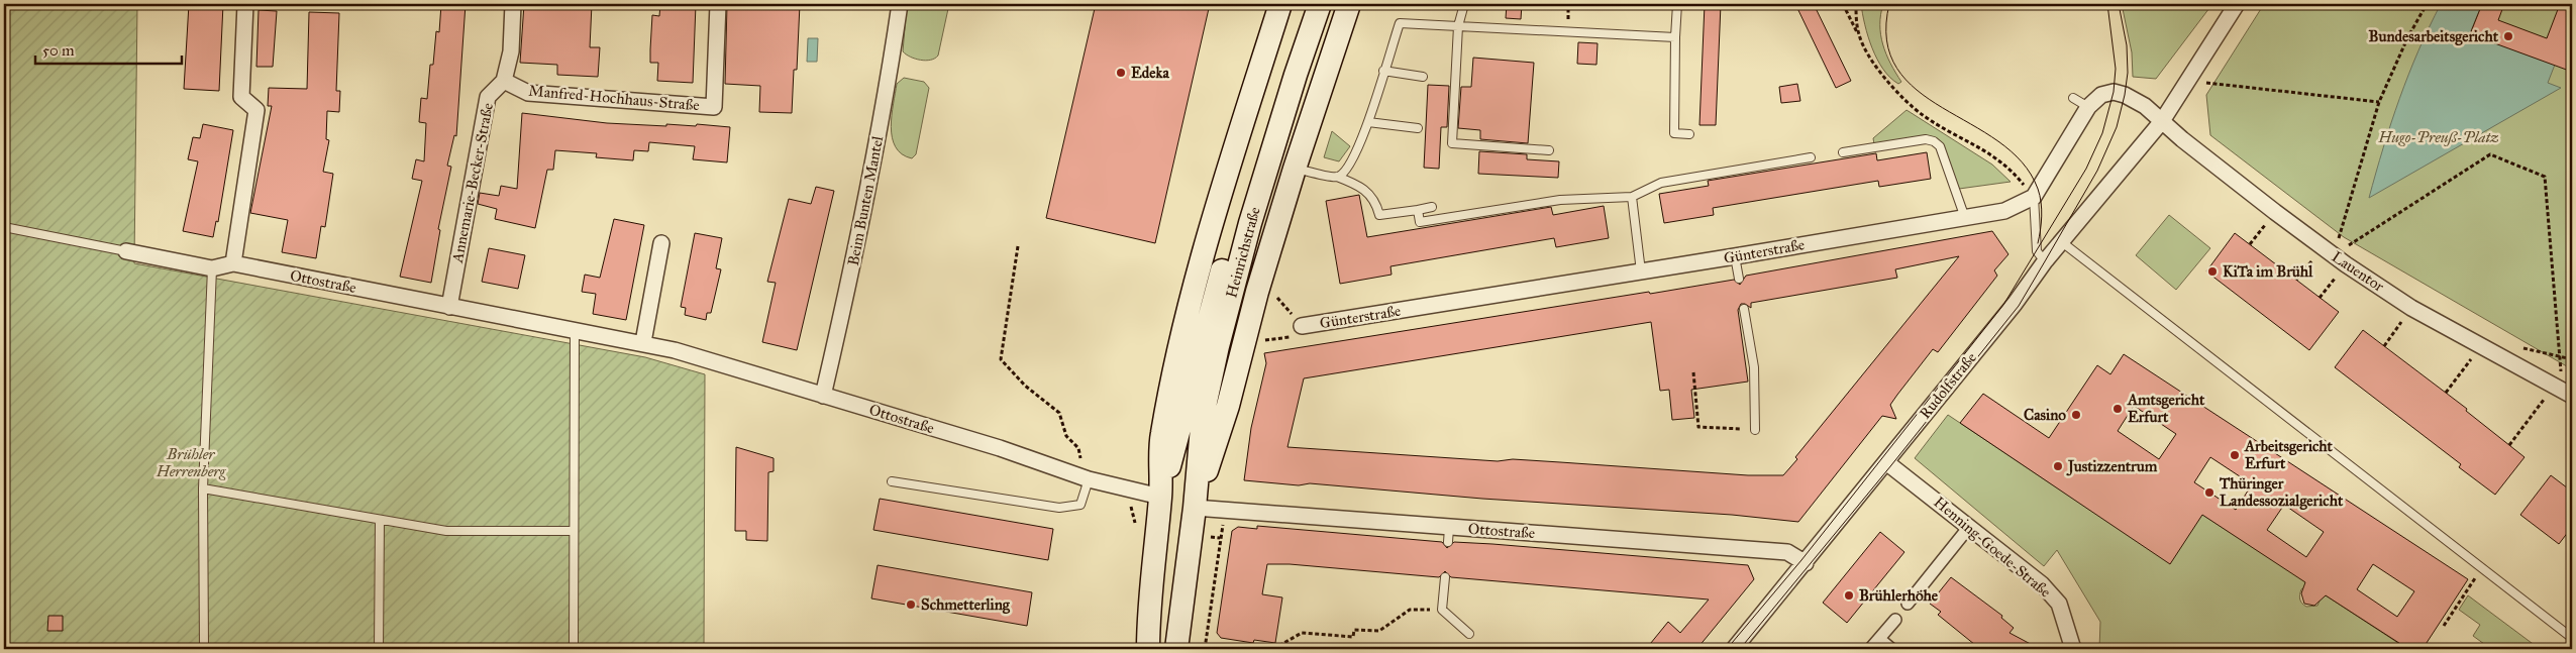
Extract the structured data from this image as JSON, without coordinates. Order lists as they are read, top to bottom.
{
  "streets": {
    "main road": ["Heinrichstraße"],
    "street": [
      "Manfred-Hochhaus-Straße",
      "Annemarie-Becker-Straße",
      "Beim Bunten Mantel",
      "Günterstraße",
      "Lauentor",
      "Ottostraße",
      "Rudolfstraße",
      "Henning-Goede-Straße"
    ]
  },
  "crossings": [
    ["Manfred-Hochhaus-Straße", "Annemarie-Becker-Straße"],
    ["Annemarie-Becker-Straße", "Ottostraße"],
    ["Beim Bunten Mantel", "Ottostraße"],
    ["Heinrichstraße", "Ottostraße"],
    ["Lauentor", "Rudolfstraße"],
    ["Ottostraße", "Rudolfstraße"],
    ["Rudolfstraße", "Henning-Goede-Straße"]
  ],
  "parks": ["Hugo-Preuß-Platz", "Brühler Herrenberg"],
  "places": [
    "Bundesarbeitsgericht",
    "Edeka",
    "KiTa im Brühl",
    "Amtsgericht Erfurt",
    "Casino",
    "Arbeitsgericht Erfurt",
    "Justizzentrum",
    "Thüringer Landessozialgericht",
    "Brühlerhöhe",
    "Schmetterling"
  ],
  "scale_bar": "50 m"
}
